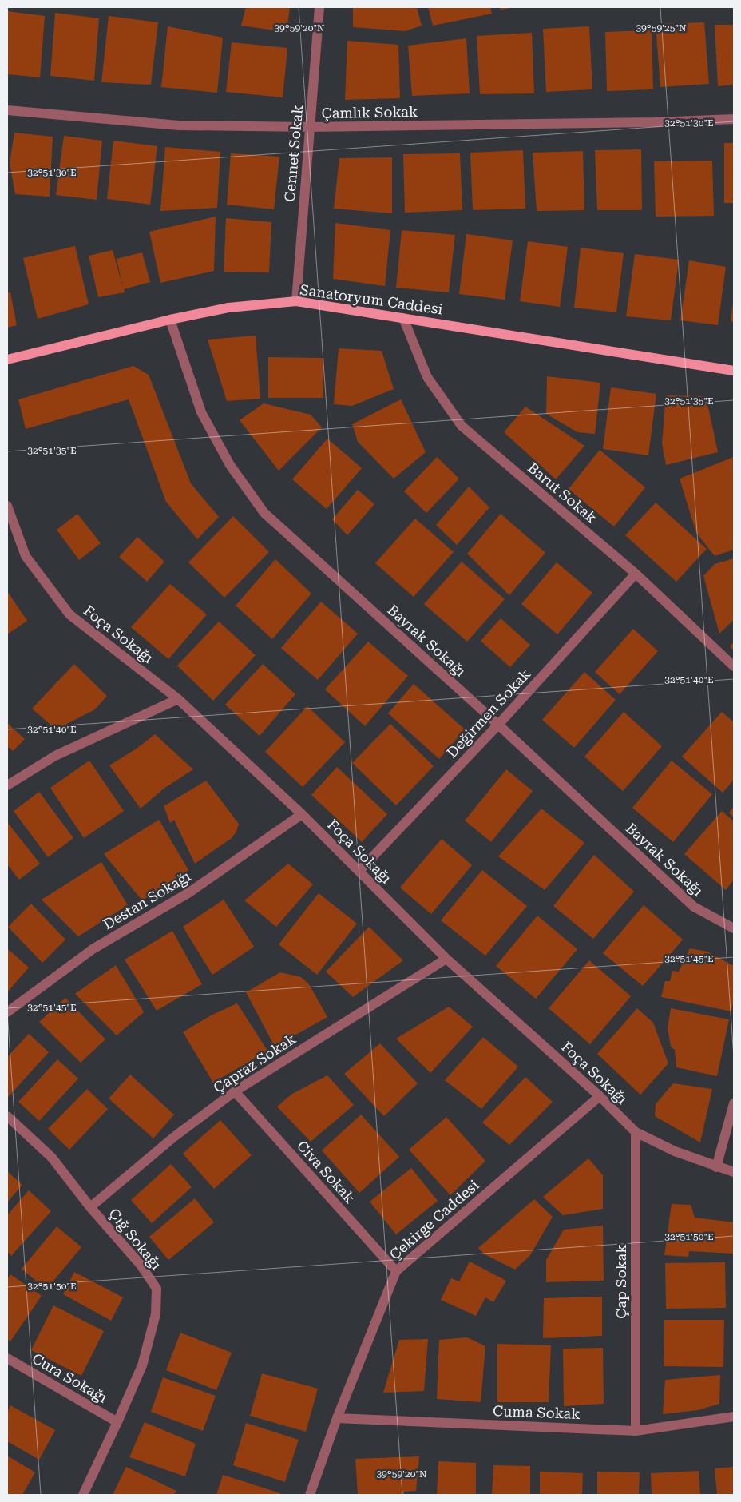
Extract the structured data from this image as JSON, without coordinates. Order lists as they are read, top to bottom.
{
  "streets": {
    "main road": ["Sanatoryum Caddesi"],
    "street": [
      "Çamlık Sokak",
      "Cennet Sokak",
      "Barut Sokak",
      "Foça Sokağı",
      "Bayrak Sokağı",
      "Değirmen Sokak",
      "Destan Sokağı",
      "Çapraz Sokak",
      "Civa Sokak",
      "Çekirge Caddesi",
      "Çığ Sokağı",
      "Çap Sokak",
      "Cura Sokağı",
      "Cuma Sokak"
    ]
  },
  "crossings": [
    ["Çamlık Sokak", "Cennet Sokak"],
    ["Cennet Sokak", "Sanatoryum Caddesi"],
    ["Sanatoryum Caddesi", "Barut Sokak"],
    ["Sanatoryum Caddesi", "Bayrak Sokağı"],
    ["Barut Sokak", "Değirmen Sokak"],
    ["Foça Sokağı", "Değirmen Sokak"],
    ["Foça Sokağı", "Destan Sokağı"],
    ["Foça Sokağı", "Çapraz Sokak"],
    ["Foça Sokağı", "Çekirge Caddesi"],
    ["Foça Sokağı", "Çap Sokak"],
    ["Bayrak Sokağı", "Değirmen Sokak"],
    ["Çapraz Sokak", "Civa Sokak"],
    ["Çapraz Sokak", "Çığ Sokağı"],
    ["Civa Sokak", "Çekirge Caddesi"],
    ["Çekirge Caddesi", "Cuma Sokak"],
    ["Çığ Sokağı", "Cura Sokağı"],
    ["Çap Sokak", "Cuma Sokak"]
  ],
  "coordinates": [
    "39°59'20\"N",
    "39°59'25\"N",
    "32°51'30\"E",
    "32°51'35\"E",
    "32°51'40\"E",
    "32°51'45\"E",
    "32°51'50\"E"
  ]
}
